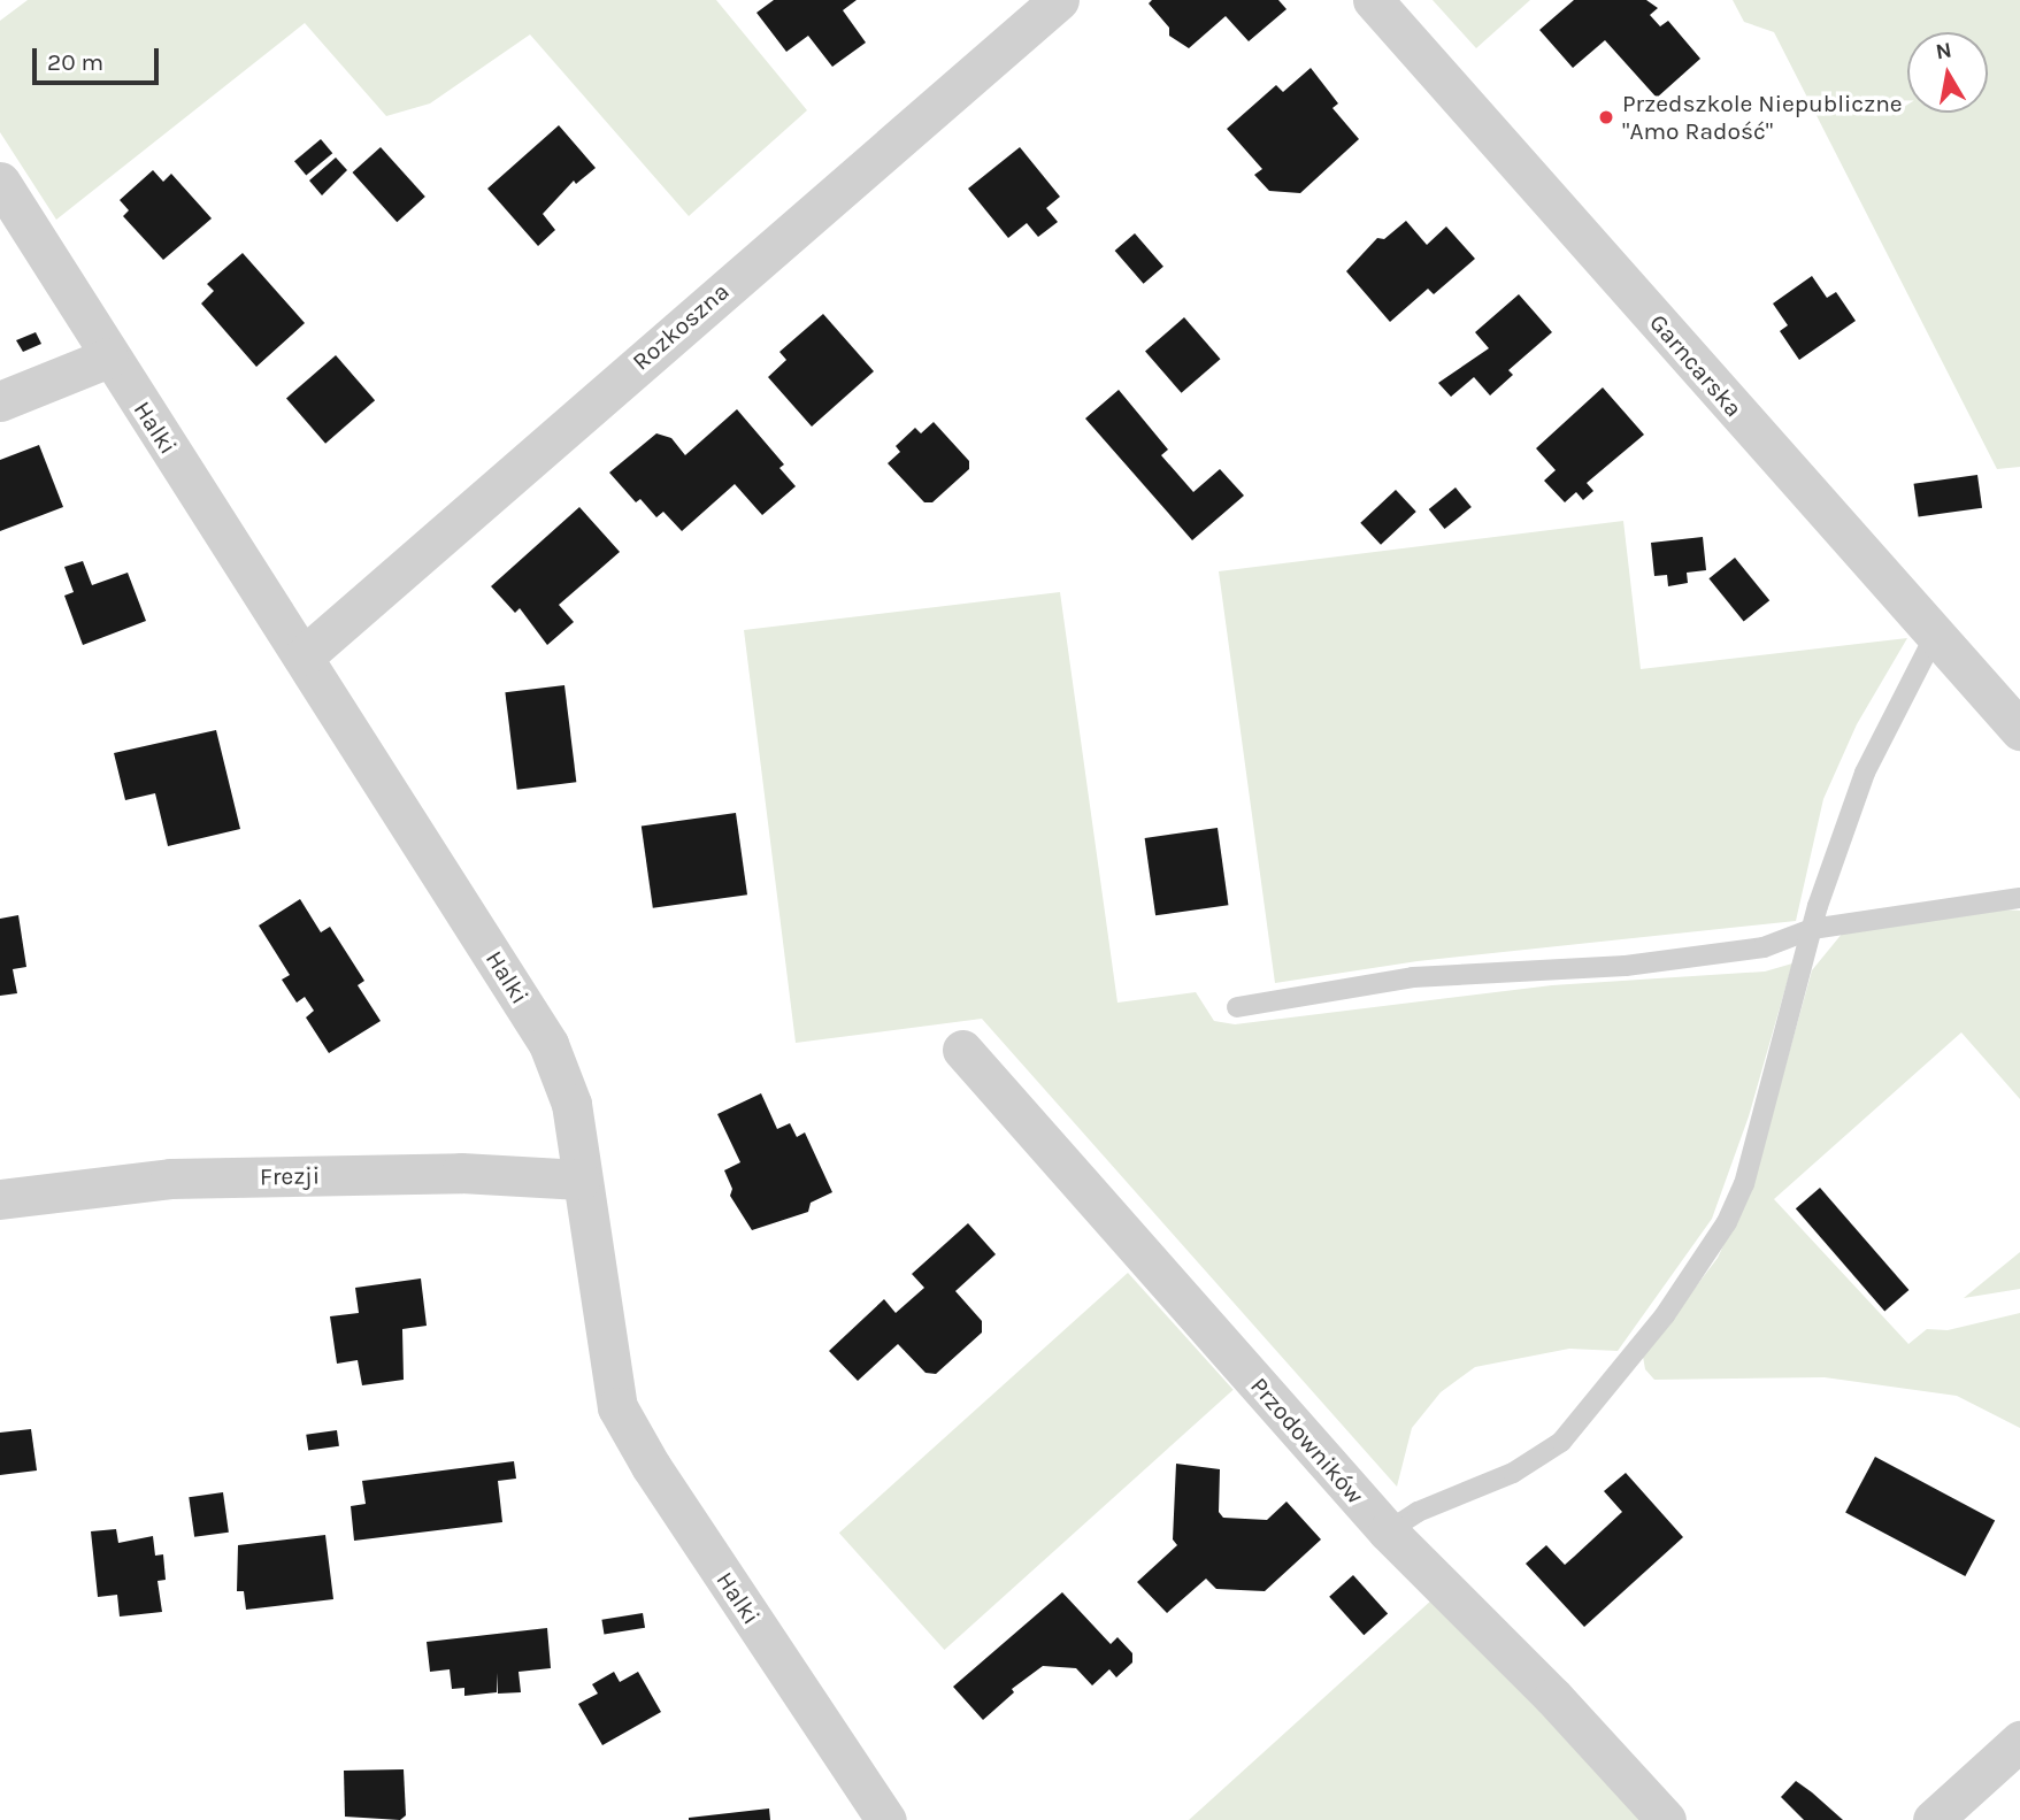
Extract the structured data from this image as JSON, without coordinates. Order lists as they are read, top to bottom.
{
  "streets": {
    "street": [
      "Rozkoszna",
      "Garncarska",
      "Halki",
      "Frezji",
      "Przodowników"
    ]
  },
  "crossings": [
    ["Rozkoszna", "Halki"],
    ["Halki", "Frezji"]
  ],
  "places": ["Przedszkole Niepubliczne \"Amo Radość\""],
  "scale_bar": "20 m",
  "north": "top"
}
